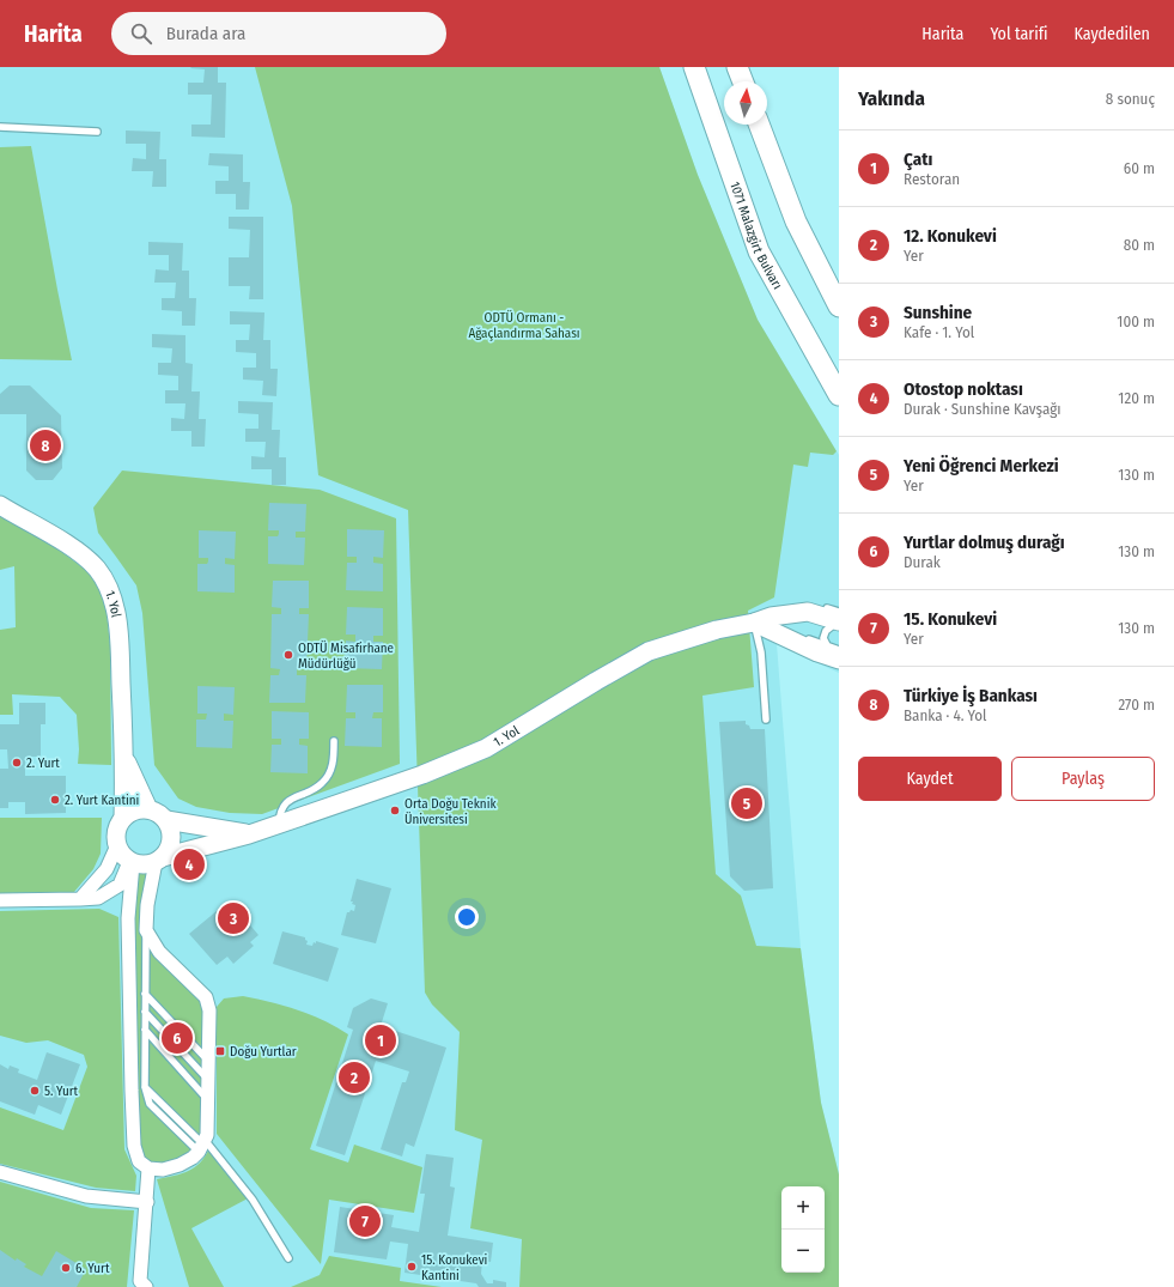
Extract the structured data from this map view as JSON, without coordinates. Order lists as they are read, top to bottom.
{
  "streets": {
    "main road": ["1071 Malazgirt Bulvarı"],
    "street": ["1. Yol"]
  },
  "parks": ["ODTÜ Ormanı - Ağaçlandırma Sahası"],
  "places": {
    "other": [
      "ODTÜ Misafirhane Müdürlüğü",
      "2. Yurt",
      "2. Yurt Kantini",
      "Orta Doğu Teknik Üniversitesi",
      "5. Yurt",
      "15. Konukevi Kantini",
      "6. Yurt"
    ],
    "transit": ["Doğu Yurtlar"]
  },
  "north": "top",
  "page": {
    "header": "Harita",
    "search": "Burada ara",
    "nav": ["Harita", "Yol tarifi", "Kaydedilen"],
    "heading": ["Yakında", "8 sonuç"],
    "list": [
      {
        "mark": "1",
        "name": "Çatı",
        "note": "Restoran",
        "value": "60 m"
      },
      {
        "mark": "2",
        "name": "12. Konukevi",
        "note": "Yer",
        "value": "80 m"
      },
      {
        "mark": "3",
        "name": "Sunshine",
        "note": "Kafe · 1. Yol",
        "value": "100 m"
      },
      {
        "mark": "4",
        "name": "Otostop noktası",
        "note": "Durak · Sunshine Kavşağı",
        "value": "120 m"
      },
      {
        "mark": "5",
        "name": "Yeni Öğrenci Merkezi",
        "note": "Yer",
        "value": "130 m"
      },
      {
        "mark": "6",
        "name": "Yurtlar dolmuş durağı",
        "note": "Durak",
        "value": "130 m"
      },
      {
        "mark": "7",
        "name": "15. Konukevi",
        "note": "Yer",
        "value": "130 m"
      },
      {
        "mark": "8",
        "name": "Türkiye İş Bankası",
        "note": "Banka · 4. Yol",
        "value": "270 m"
      }
    ],
    "pins": [
      "8",
      "5",
      "4",
      "3",
      "6",
      "1",
      "2",
      "7"
    ],
    "buttons": ["Kaydet", "Paylaş"],
    "map_buttons": ["+", "−"]
  }
}
